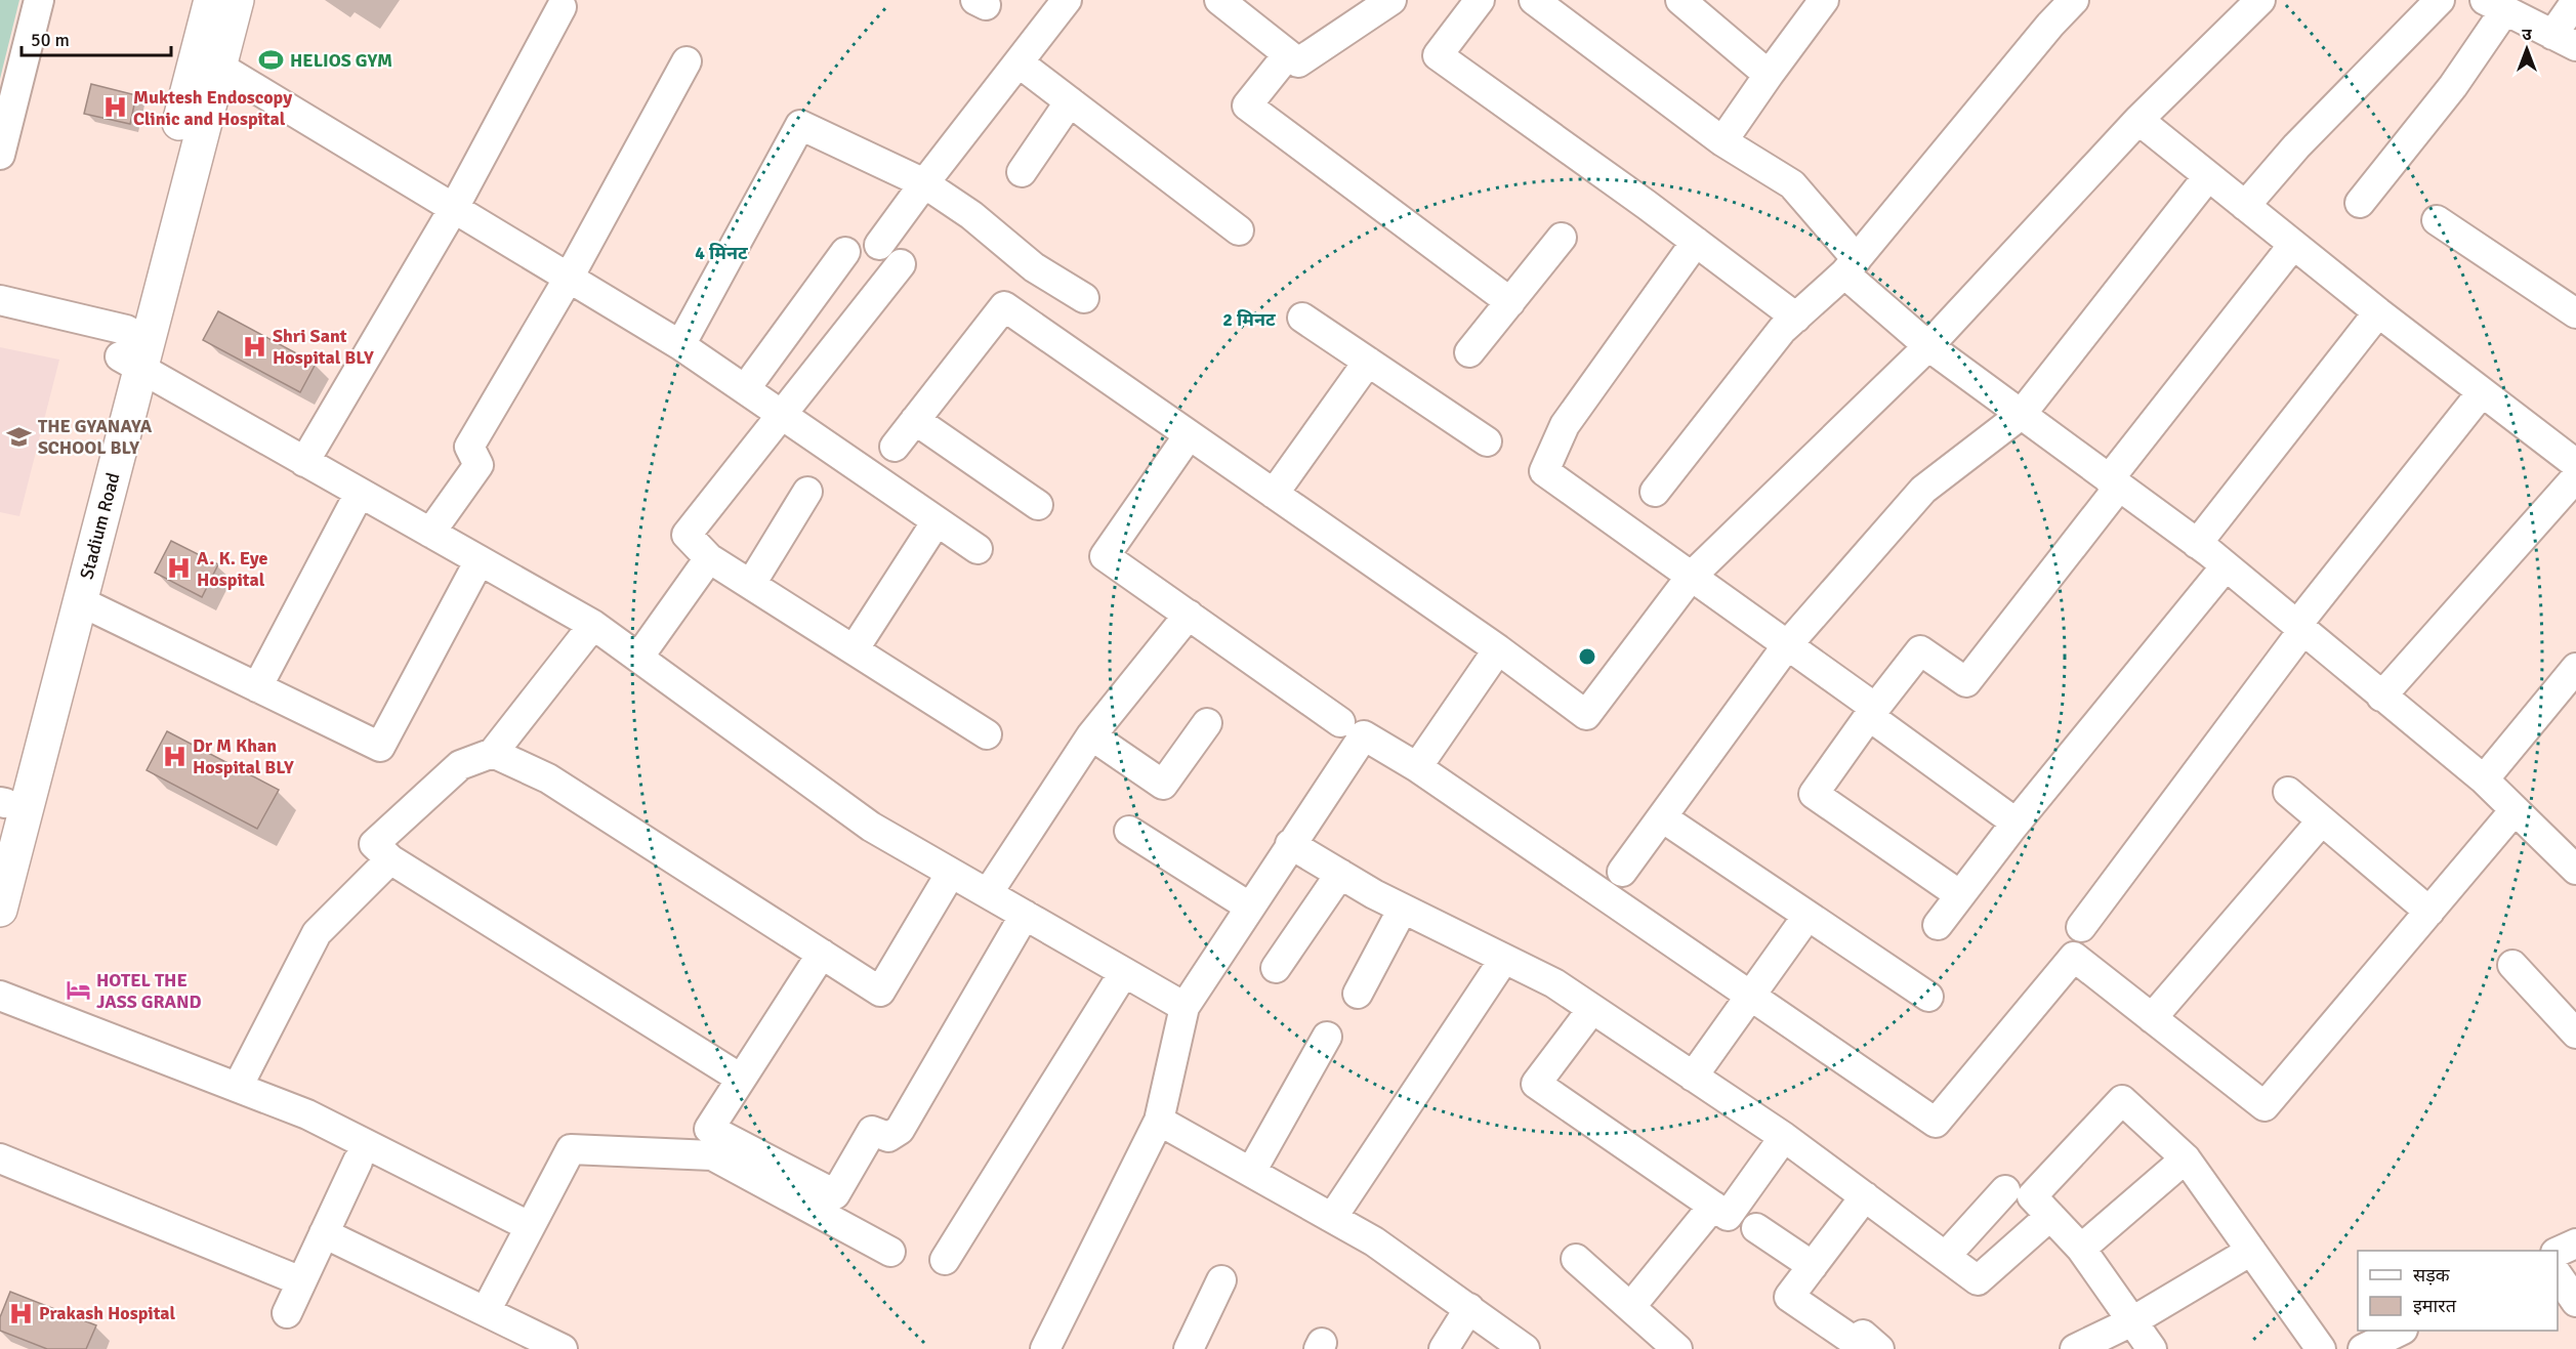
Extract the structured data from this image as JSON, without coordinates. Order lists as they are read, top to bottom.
{
  "streets": {
    "main road": ["Stadium Road"]
  },
  "places": {
    "sports": ["HELIOS GYM"],
    "hospital": [
      "Muktesh Endoscopy Clinic and Hospital",
      "Shri Sant Hospital BLY",
      "A. K. Eye Hospital",
      "Dr M Khan Hospital BLY",
      "Prakash Hospital"
    ],
    "school or university": ["THE GYANAYA SCHOOL BLY"],
    "hotel": ["HOTEL THE JASS GRAND"]
  },
  "legend": ["सड़क", "इमारत"],
  "scale_bar": "50 m",
  "north": "top",
  "rings": ["4 मिनट", "2 मिनट"]
}
